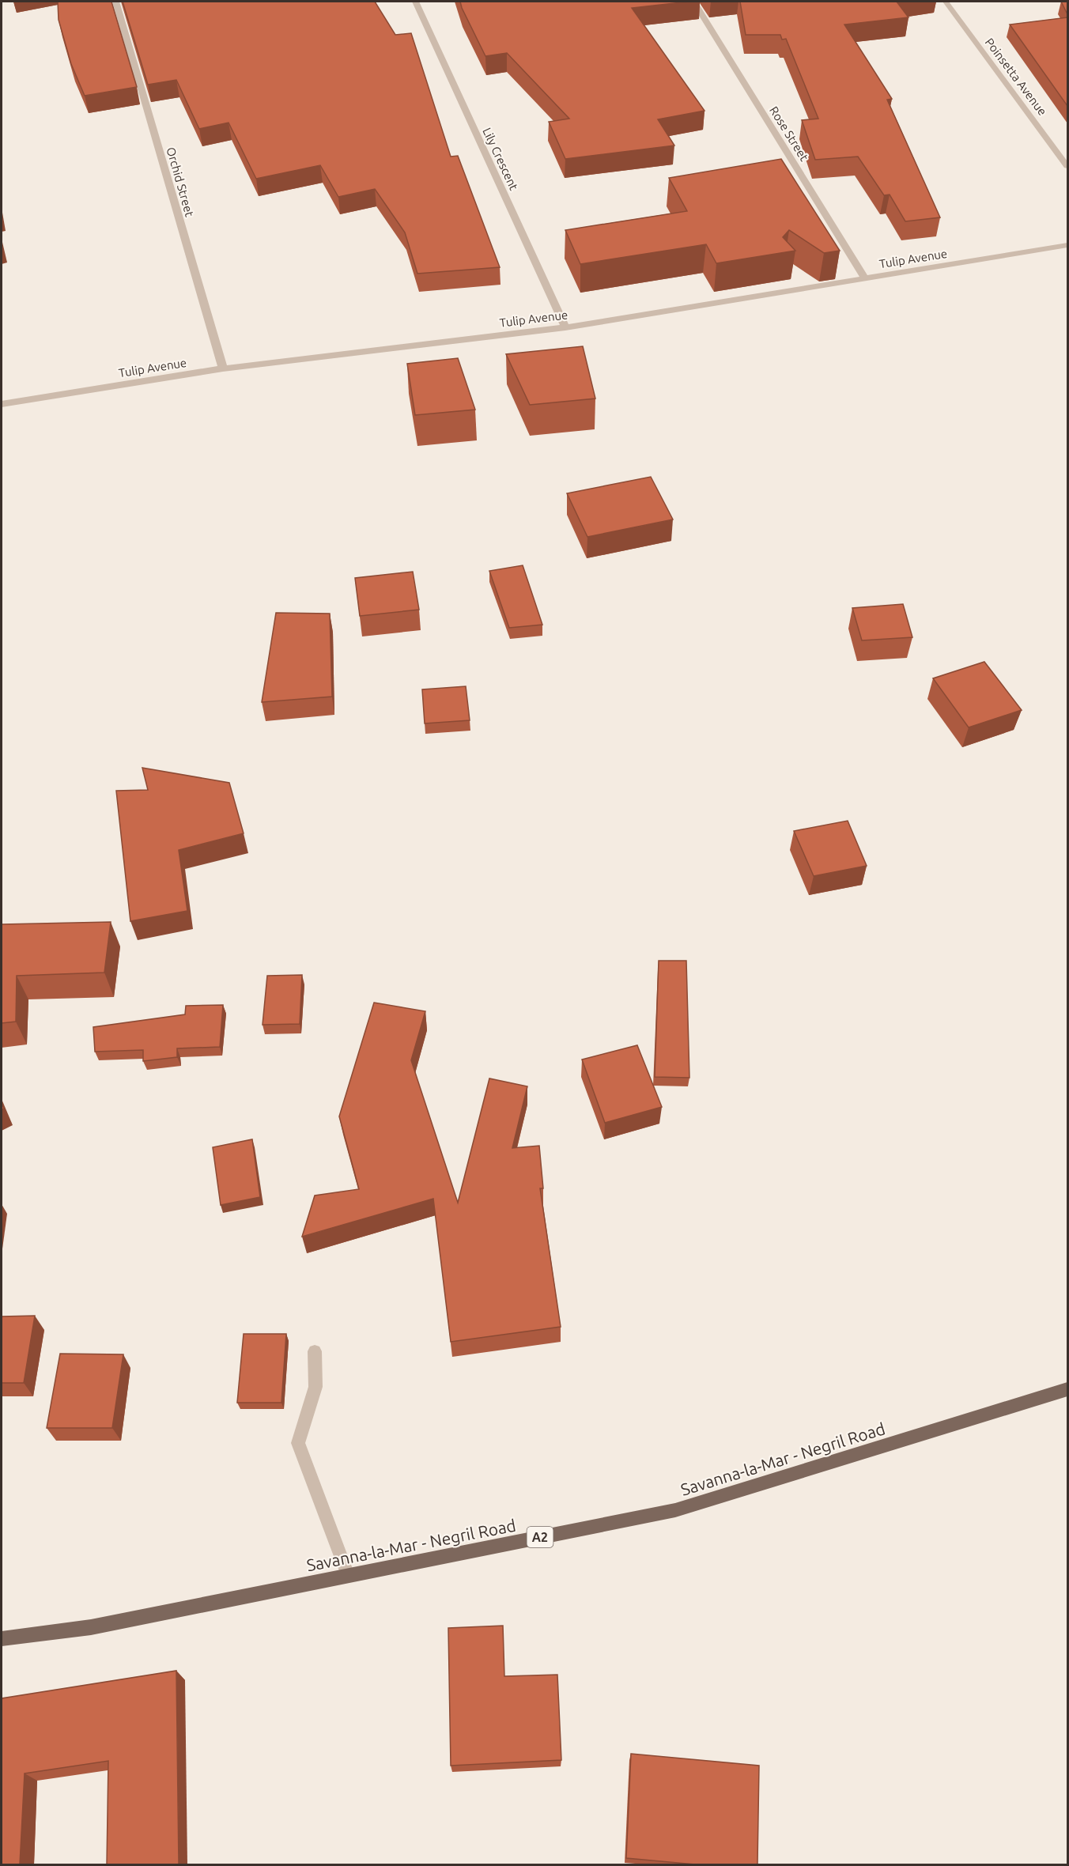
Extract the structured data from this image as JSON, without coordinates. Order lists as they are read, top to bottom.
{
  "streets": {
    "main road": ["Savanna-la-Mar - Negril Road", "A2"],
    "street": [
      "Poinsetta Avenue",
      "Rose Street",
      "Lily Crescent",
      "Orchid Street",
      "Tulip Avenue"
    ]
  },
  "crossings": [
    ["Rose Street", "Tulip Avenue"],
    ["Lily Crescent", "Tulip Avenue"],
    ["Orchid Street", "Tulip Avenue"]
  ]
}
